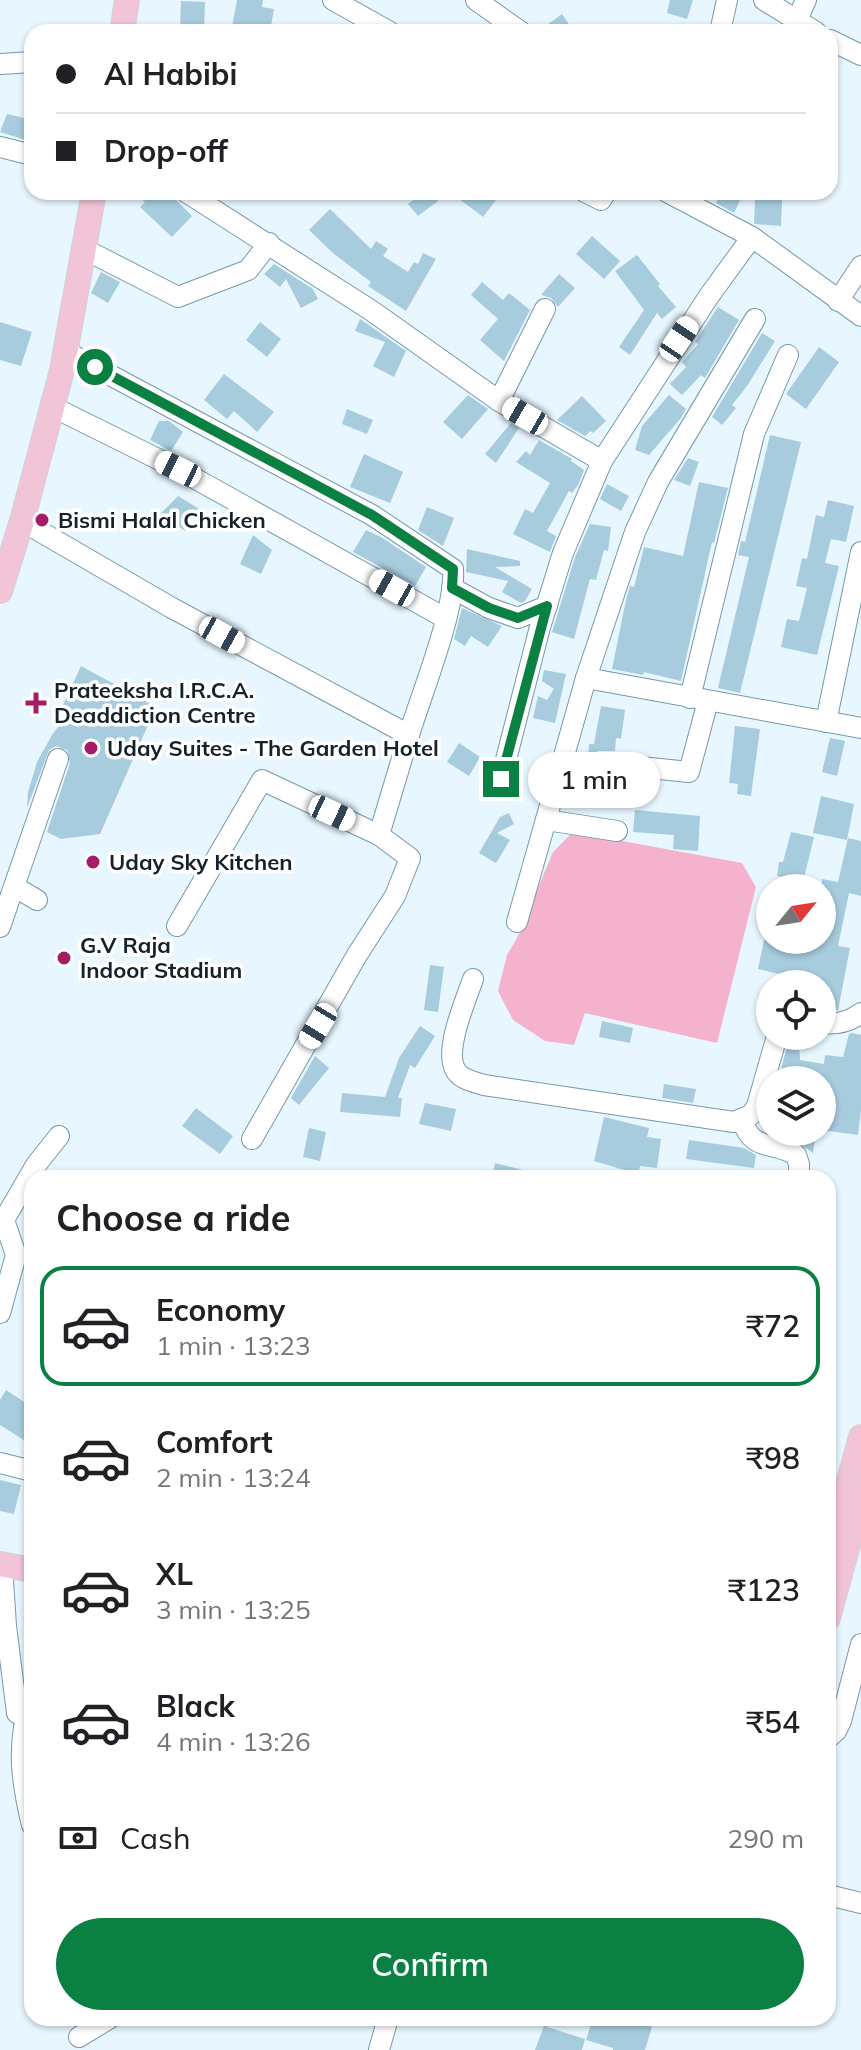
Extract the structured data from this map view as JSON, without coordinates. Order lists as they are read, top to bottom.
{
  "places": {
    "other": [
      "Bismi Halal Chicken",
      "Uday Suites - The Garden Hotel",
      "Uday Sky Kitchen",
      "G.V Raja Indoor Stadium"
    ],
    "health": ["Prateeksha I.R.C.A. Deaddiction Centre"]
  },
  "north": "top right",
  "page": {
    "banner": ["Al Habibi", "Drop-off"],
    "bubble": "1 min",
    "heading": "Choose a ride",
    "list": [
      {
        "name": "Economy",
        "note": "1 min · 13:23",
        "value": "₹72"
      },
      {
        "name": "Comfort",
        "note": "2 min · 13:24",
        "value": "₹98"
      },
      {
        "name": "XL",
        "note": "3 min · 13:25",
        "value": "₹123"
      },
      {
        "name": "Black",
        "note": "4 min · 13:26",
        "value": "₹54"
      }
    ],
    "pay": ["Cash", "290 m"],
    "buttons": "Confirm"
  }
}
